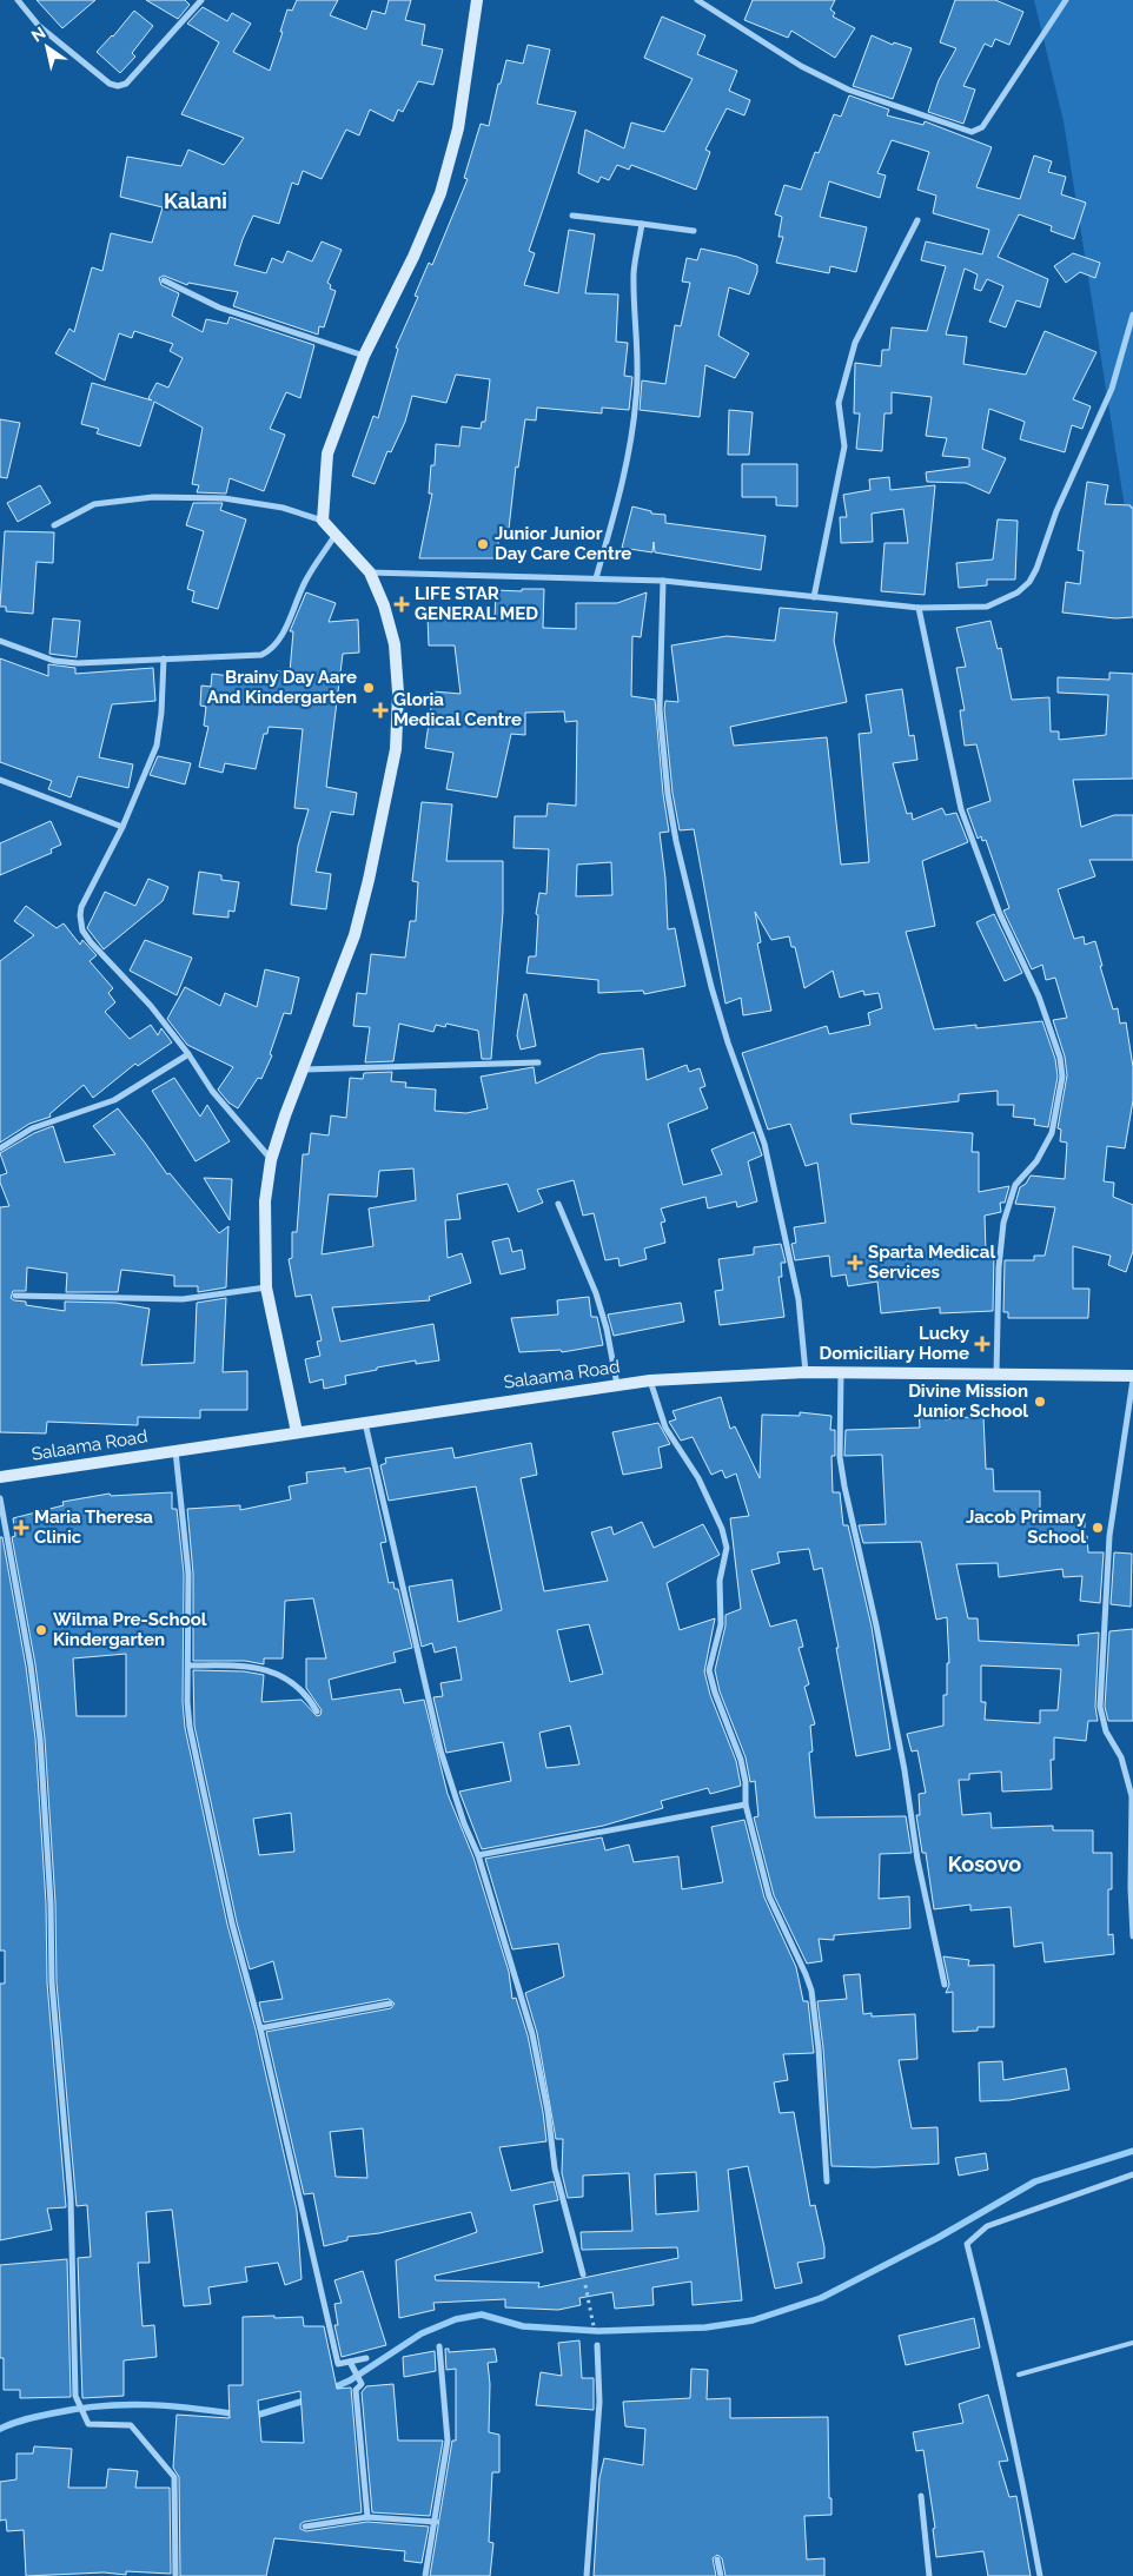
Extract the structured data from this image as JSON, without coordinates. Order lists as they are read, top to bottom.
{
  "streets": {
    "street": ["Salaama Road"]
  },
  "districts": ["Kalani", "Kosovo"],
  "places": {
    "other": [
      "Junior Junior Day Care Centre",
      "Brainy Day Aare And Kindergarten",
      "Divine Mission Junior School",
      "Jacob Primary School",
      "Wilma Pre-School Kindergarten"
    ],
    "health": [
      "LIFE STAR GENERAL MED",
      "Gloria Medical Centre",
      "Sparta Medical Services",
      "Lucky Domiciliary Home",
      "Maria Theresa Clinic"
    ]
  },
  "north": "top left"
}
